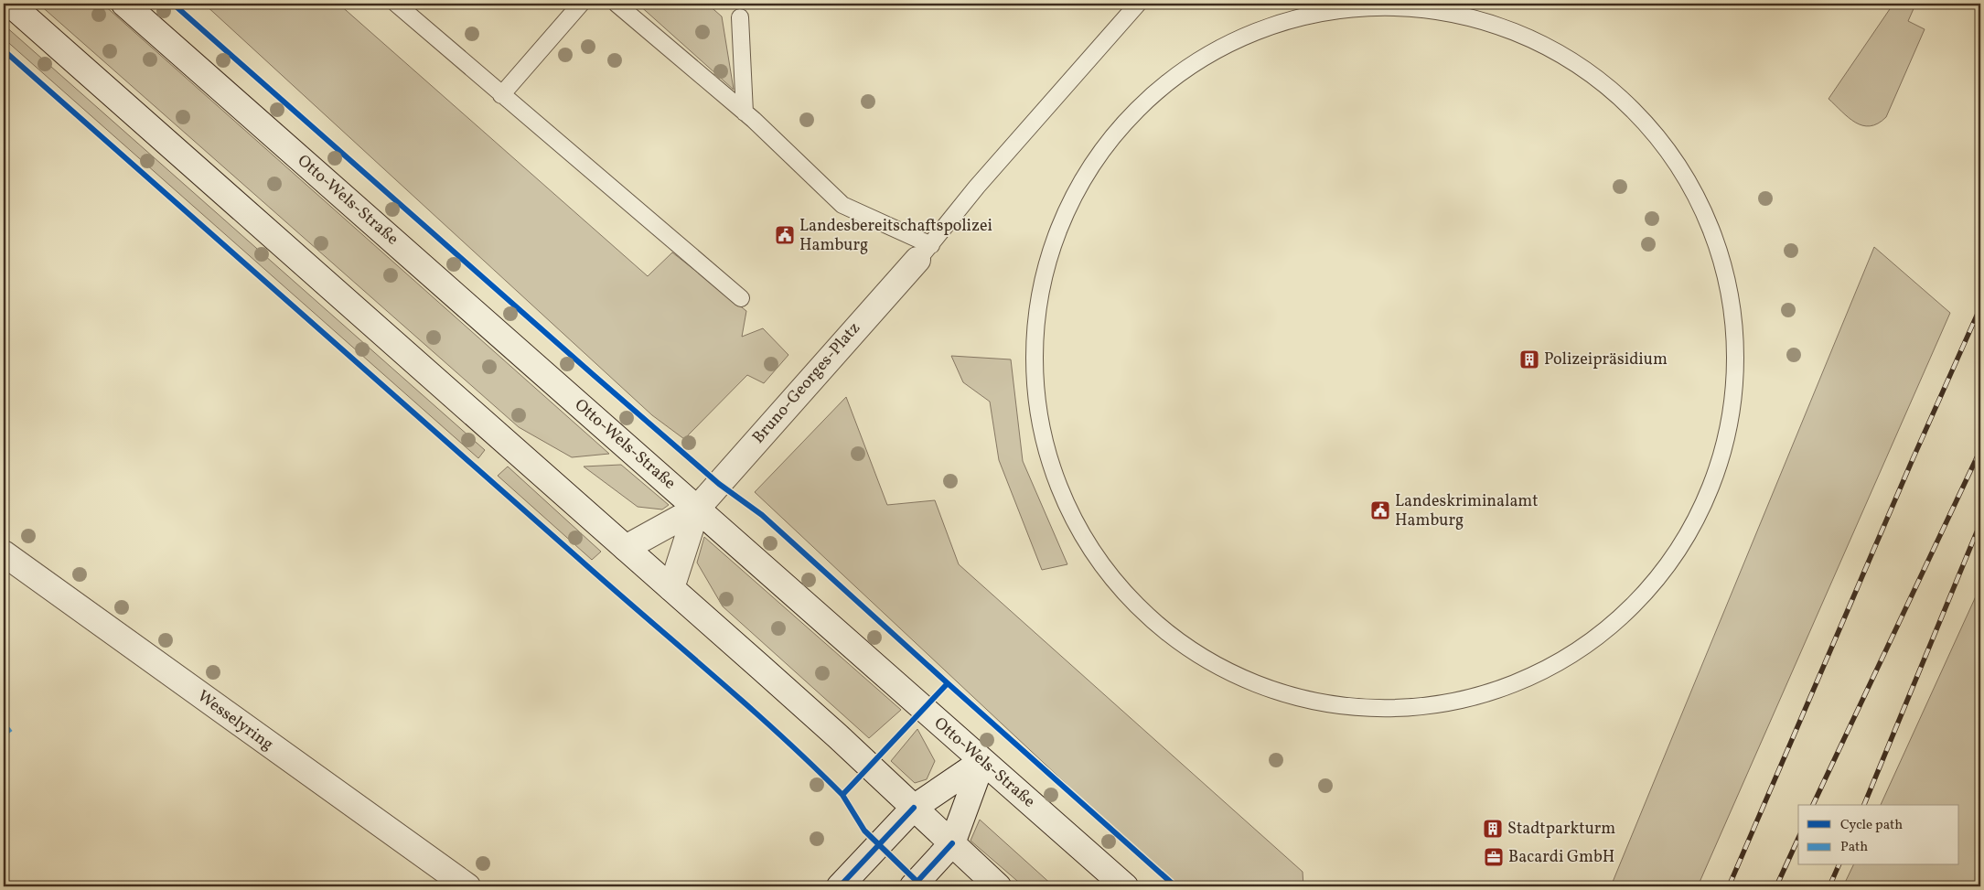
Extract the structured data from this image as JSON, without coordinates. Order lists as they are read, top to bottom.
{
  "streets": {
    "main road": ["Otto-Wels-Straße", "Bruno-Georges-Platz", "Wesselyring"]
  },
  "crossings": [
    ["Otto-Wels-Straße", "Bruno-Georges-Platz"]
  ],
  "places": {
    "public building": ["Landesbereitschaftspolizei Hamburg", "Landeskriminalamt Hamburg"],
    "building": ["Polizeipräsidium", "Stadtparkturm"],
    "office": ["Bacardi GmbH"]
  },
  "legend": ["Cycle path", "Path"]
}
